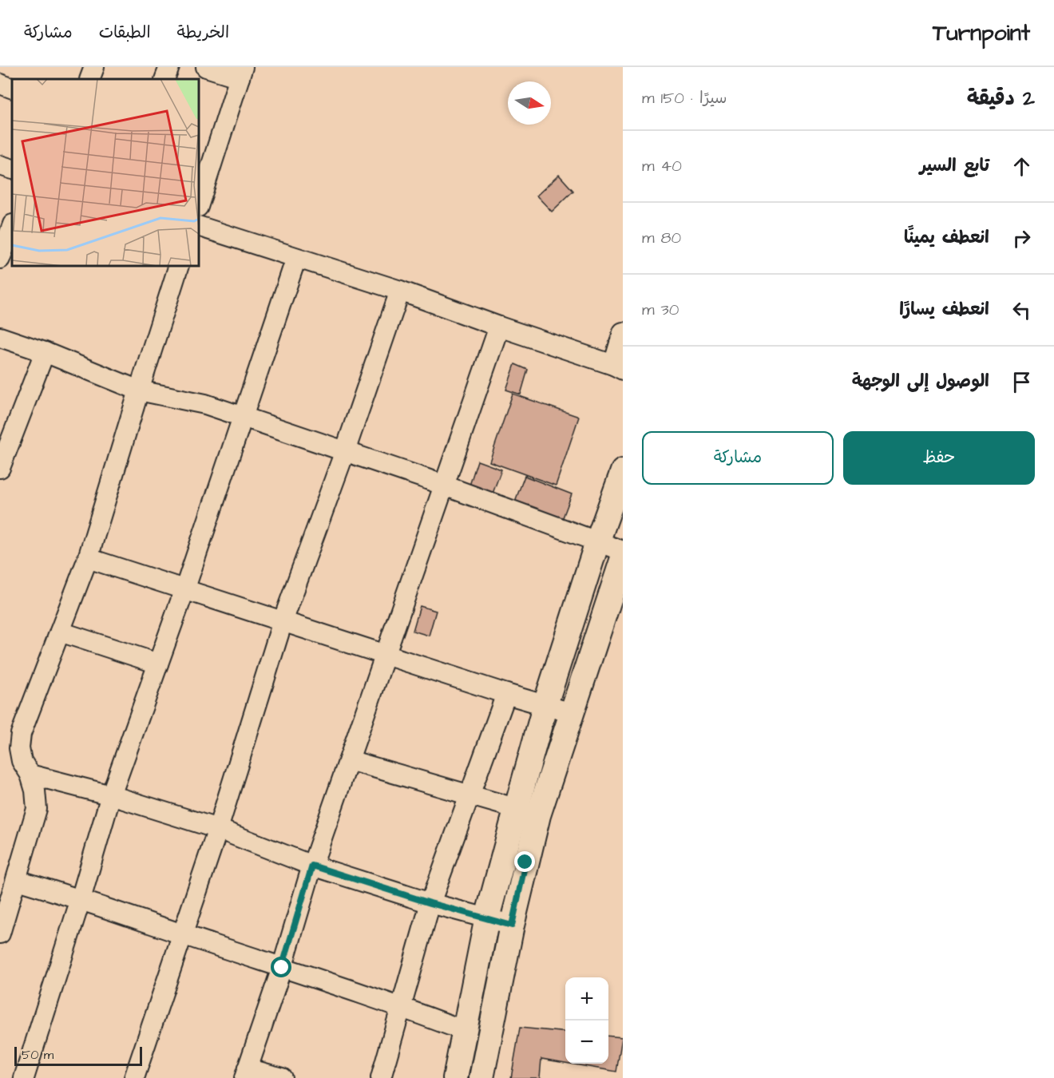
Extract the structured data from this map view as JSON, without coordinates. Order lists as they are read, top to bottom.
{
  "scale_bar": "50 m",
  "north": "right",
  "page": {
    "header": "Turnpoint",
    "nav": ["الخريطة", "الطبقات", "مشاركة"],
    "heading": ["2 دقيقة", "سيرًا · 150 m"],
    "list": [
      ["تابع السير", "40 m"],
      ["انعطف يمينًا", "80 m"],
      ["انعطف يسارًا", "30 m"],
      "الوصول إلى الوجهة"
    ],
    "buttons": ["حفظ", "مشاركة"],
    "map_buttons": ["+", "−"],
    "scale": "50 m"
  }
}
